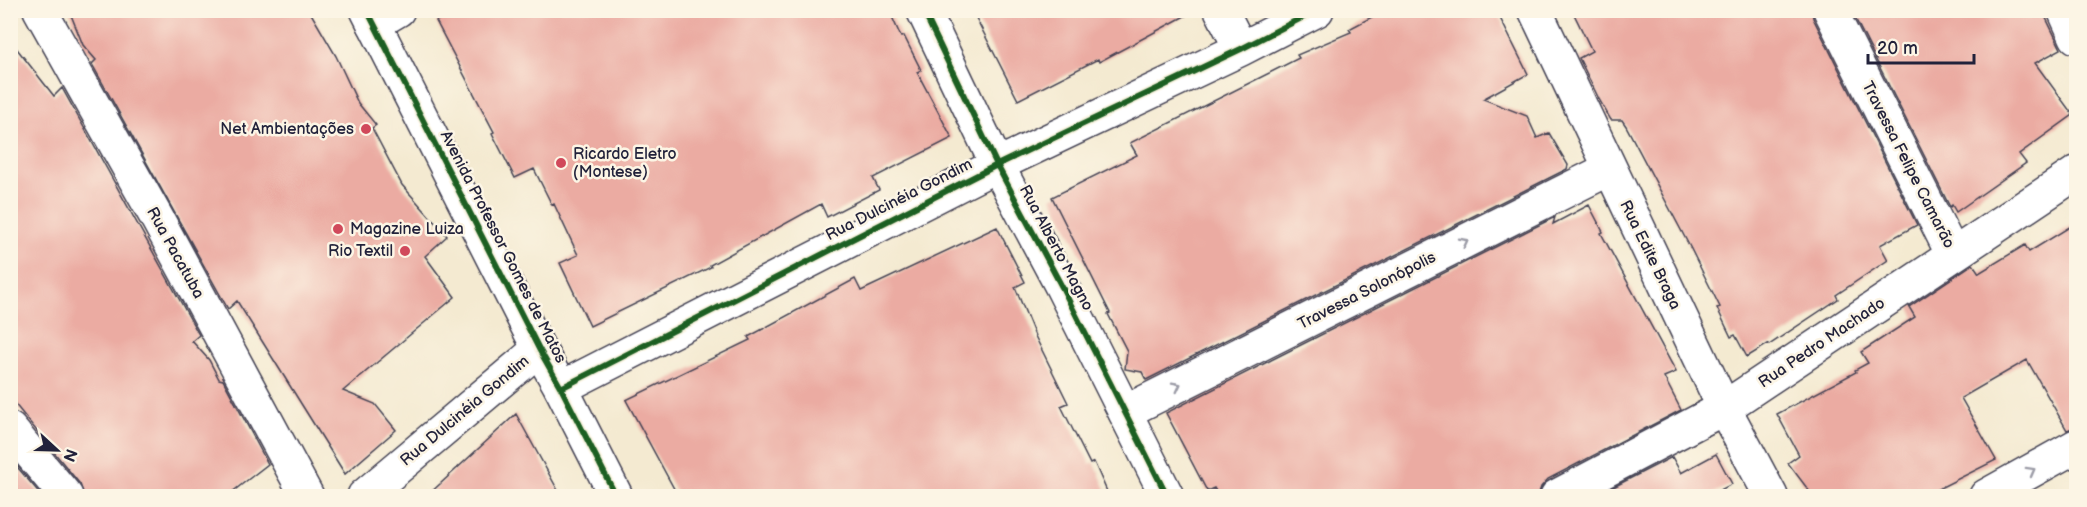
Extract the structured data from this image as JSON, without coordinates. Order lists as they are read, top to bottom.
{
  "streets": {
    "street": [
      "Travessa Felipe Camarão",
      "Rua Dulcinéia Gondim",
      "Avenida Professor Gomes de Matos",
      "Rua Alberto Magno",
      "Rua Pacatuba",
      "Rua Edite Braga",
      "Travessa Solonópolis",
      "Rua Pedro Machado"
    ]
  },
  "crossings": [
    ["Travessa Felipe Camarão", "Rua Pedro Machado"],
    ["Rua Dulcinéia Gondim", "Avenida Professor Gomes de Matos"],
    ["Rua Dulcinéia Gondim", "Rua Alberto Magno"],
    ["Rua Alberto Magno", "Travessa Solonópolis"],
    ["Rua Edite Braga", "Travessa Solonópolis"],
    ["Rua Edite Braga", "Rua Pedro Machado"]
  ],
  "one_way": ["Travessa Solonópolis"],
  "places": [
    "Net Ambientações",
    "Ricardo Eletro (Montese)",
    "Magazine Luiza",
    "Rio Textil"
  ],
  "scale_bar": "20 m",
  "north": "right"
}
